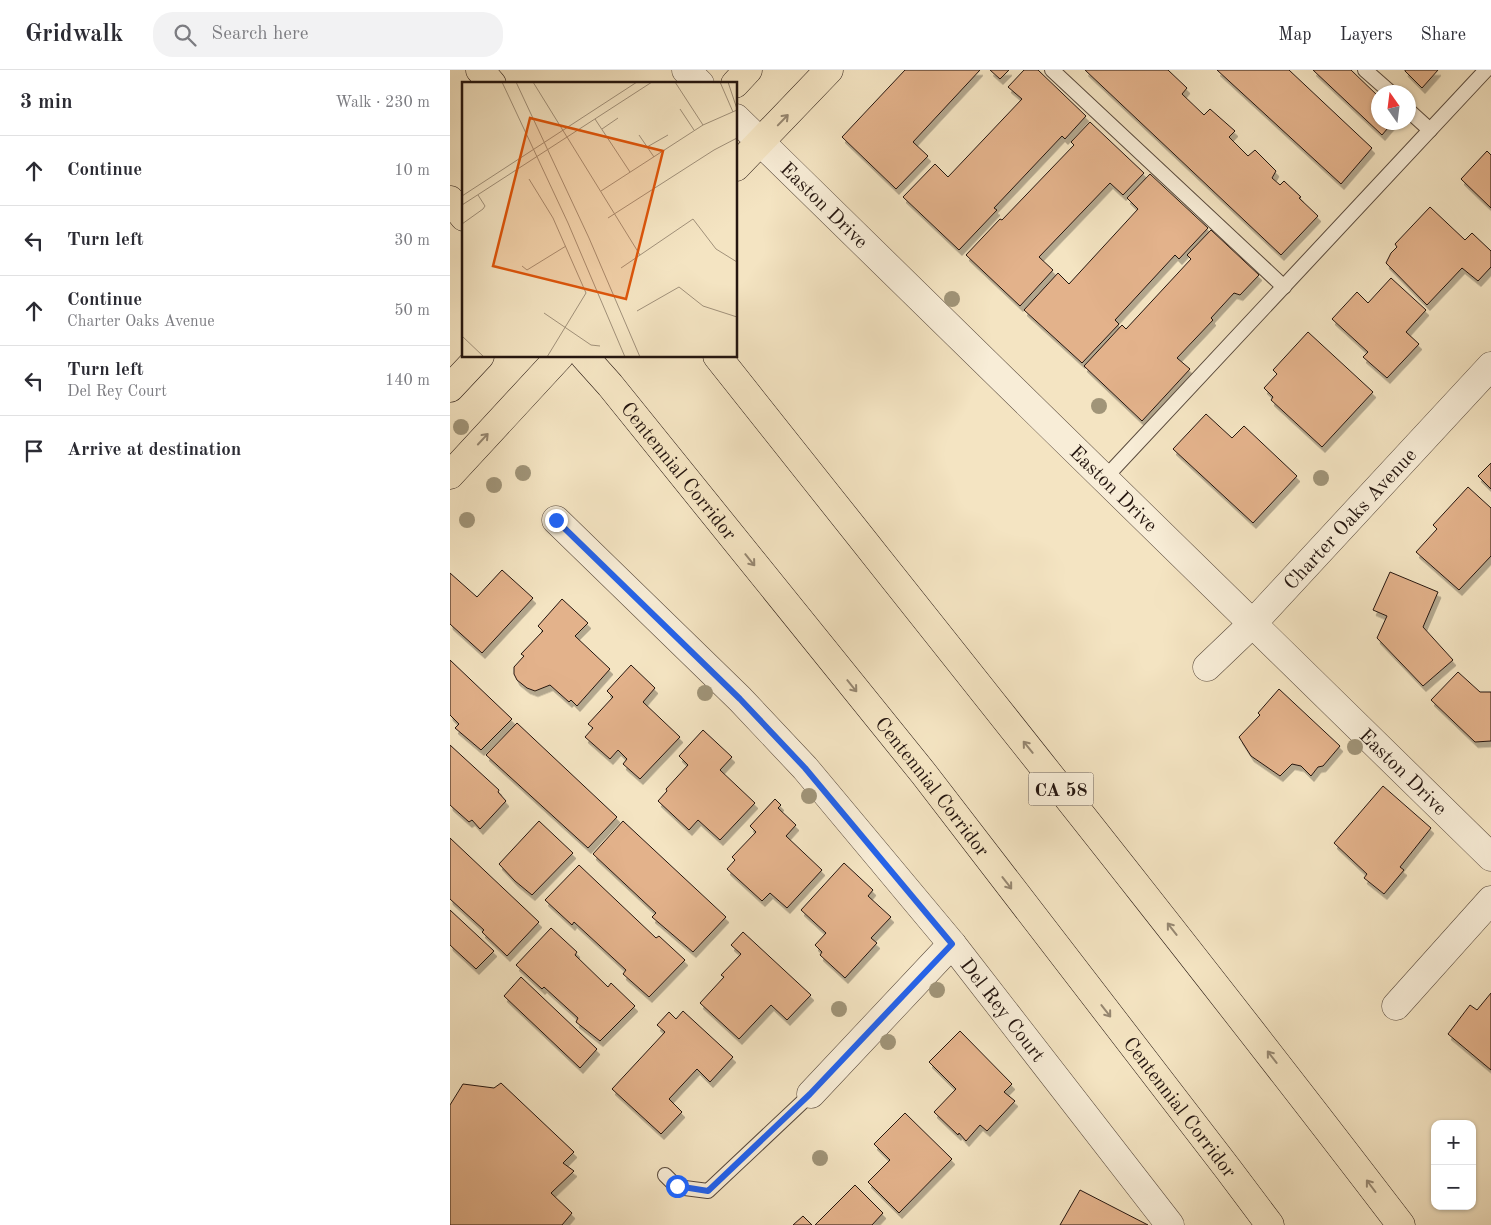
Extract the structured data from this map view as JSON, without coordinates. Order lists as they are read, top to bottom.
{
  "streets": {
    "main road": ["Centennial Corridor", "CA 58"],
    "street": ["Easton Drive", "Charter Oaks Avenue", "Del Rey Court"]
  },
  "crossings": [
    ["Easton Drive", "Charter Oaks Avenue"]
  ],
  "north": "top",
  "page": {
    "header": "Gridwalk",
    "search": "Search here",
    "nav": ["Map", "Layers", "Share"],
    "heading": ["3 min", "Walk · 230 m"],
    "list": [
      ["Continue", "10 m"],
      ["Turn left", "30 m"],
      ["Continue", "Charter Oaks Avenue", "50 m"],
      ["Turn left", "Del Rey Court", "140 m"],
      "Arrive at destination"
    ],
    "map_buttons": ["+", "−"]
  }
}
